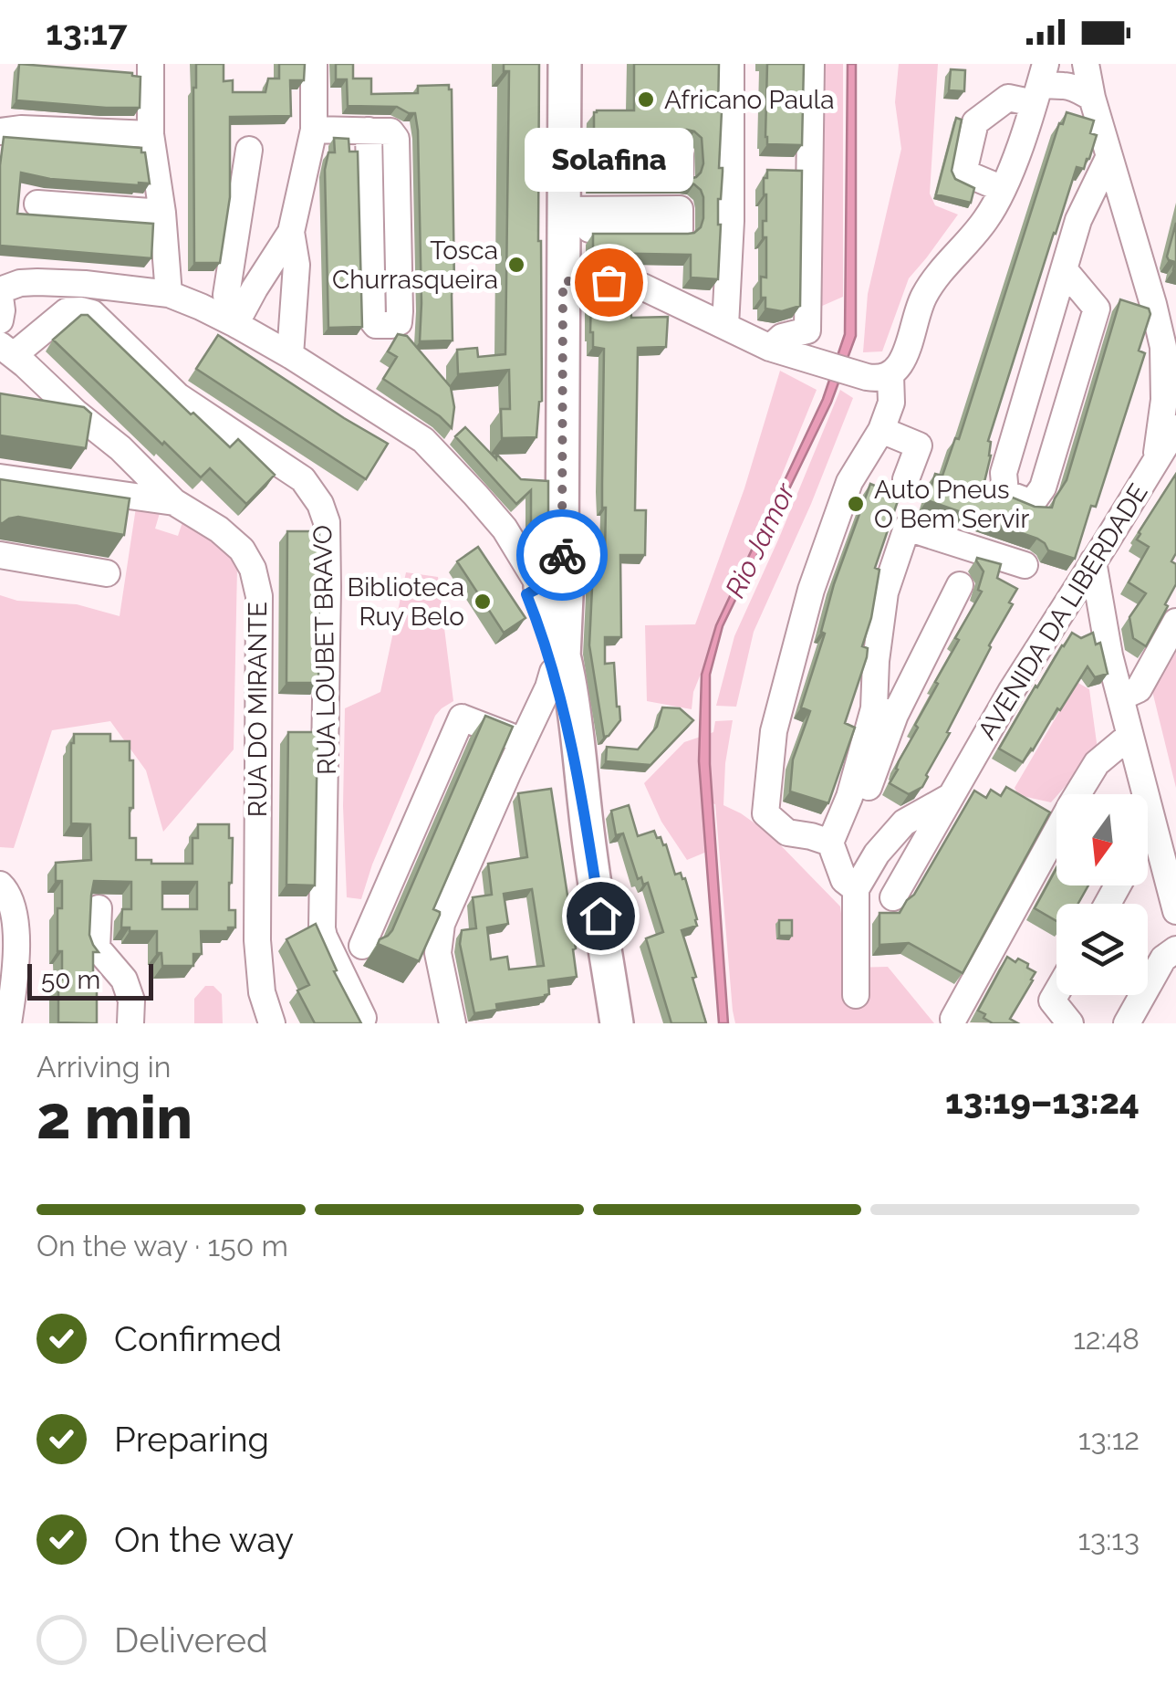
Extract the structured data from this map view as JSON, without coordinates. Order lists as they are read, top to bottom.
{
  "streets": {
    "street": ["AVENIDA DA LIBERDADE", "RUA LOUBET BRAVO", "RUA DO MIRANTE"]
  },
  "crossings": [
    ["RUA LOUBET BRAVO", "RUA DO MIRANTE"]
  ],
  "water": ["Rio Jamor"],
  "places": [
    "Africano Paula",
    "Tosca Churrasqueira",
    "Solafina",
    "Auto Pneus O Bem Servir",
    "Biblioteca Ruy Belo"
  ],
  "scale_bar": "50 m",
  "north": "bottom",
  "page": {
    "status": "13:17",
    "bubble": "Solafina",
    "scale": "50 m",
    "heading": ["2 min", "Arriving in", "13:19–13:24"],
    "bar": "On the way · 150 m",
    "list": [
      ["Confirmed", "12:48"],
      ["Preparing", "13:12"],
      ["On the way", "13:13"],
      "Delivered"
    ]
  }
}
